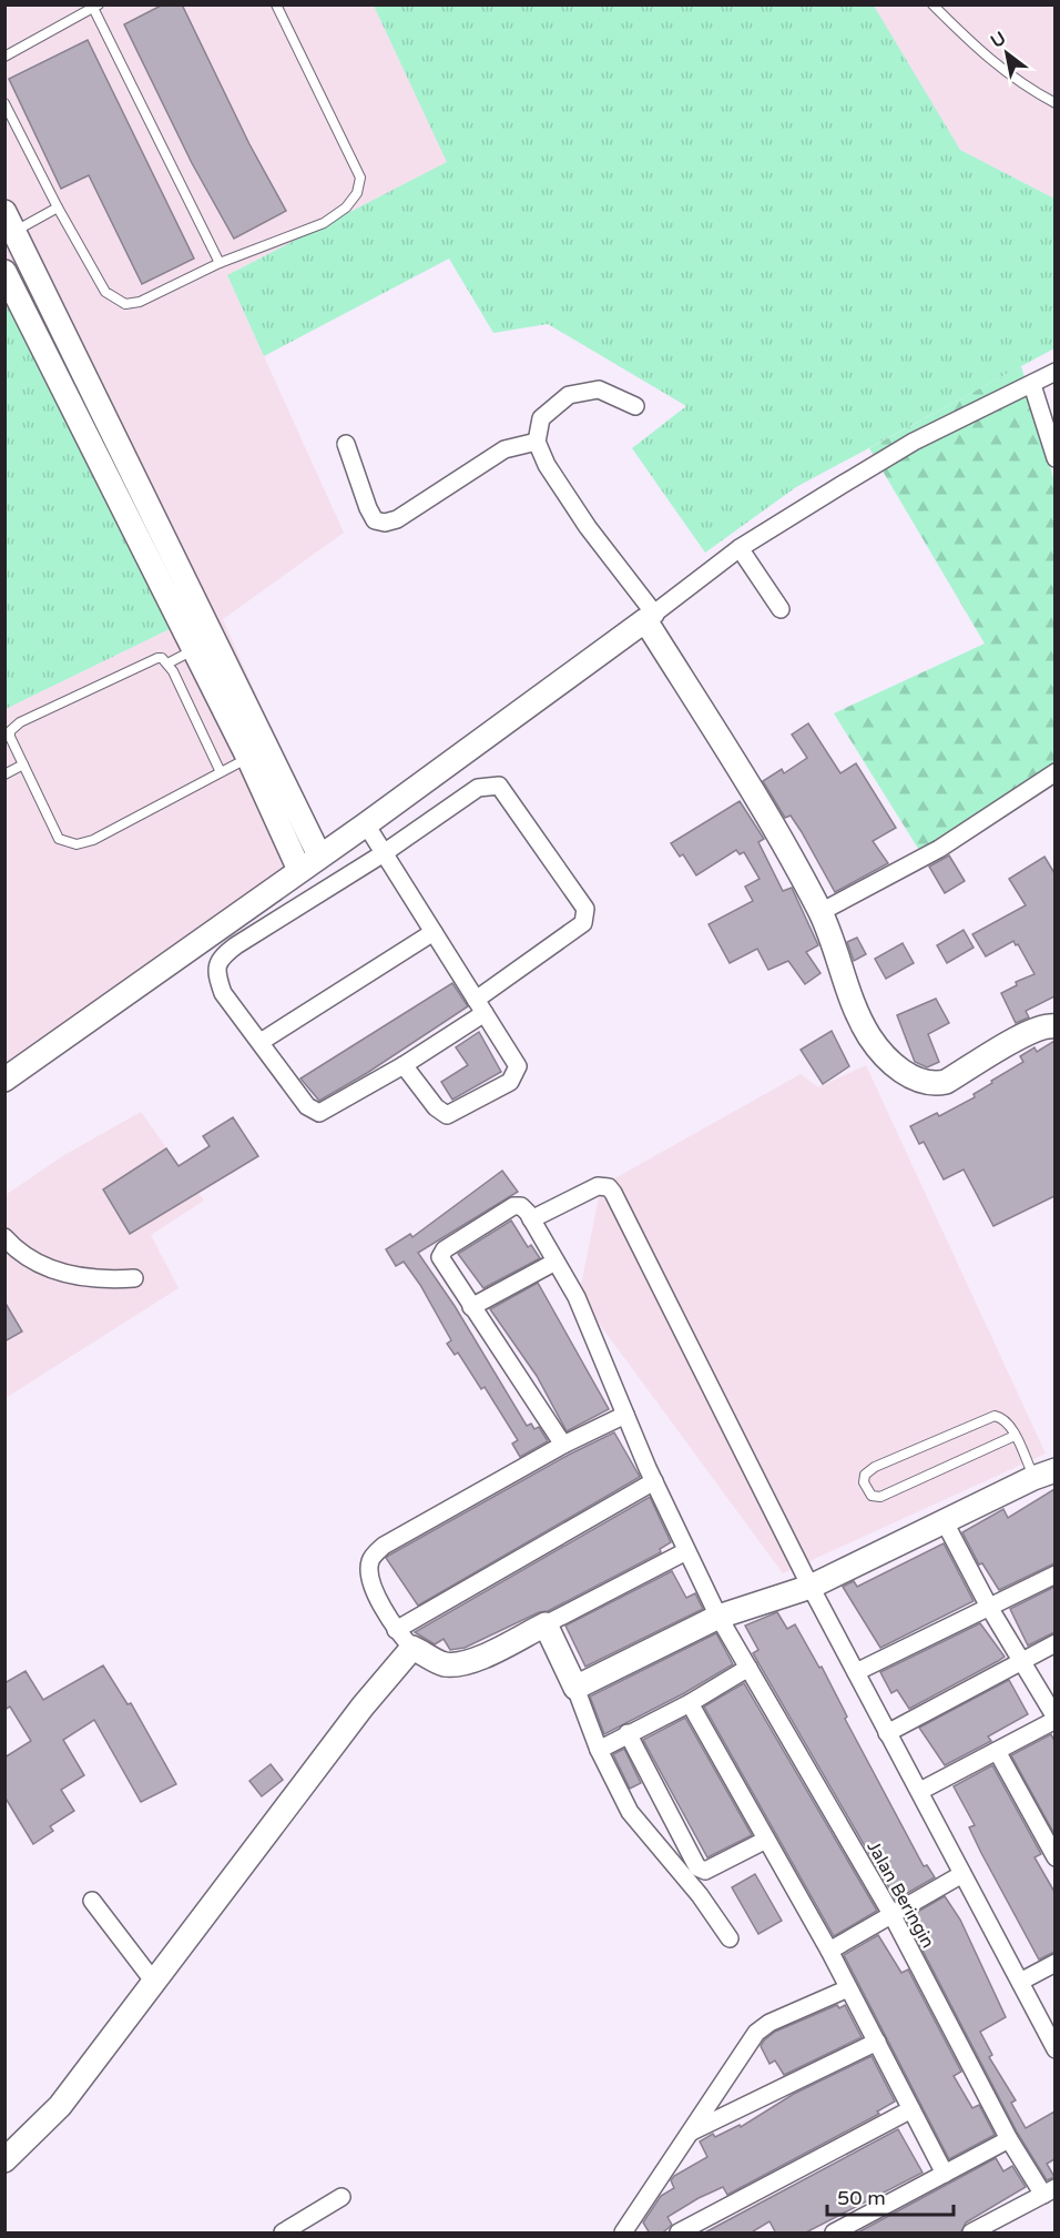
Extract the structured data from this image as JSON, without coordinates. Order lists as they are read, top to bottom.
{
  "streets": {
    "street": ["Jalan Beringin"]
  },
  "scale_bar": "50 m",
  "north": "top left"
}
